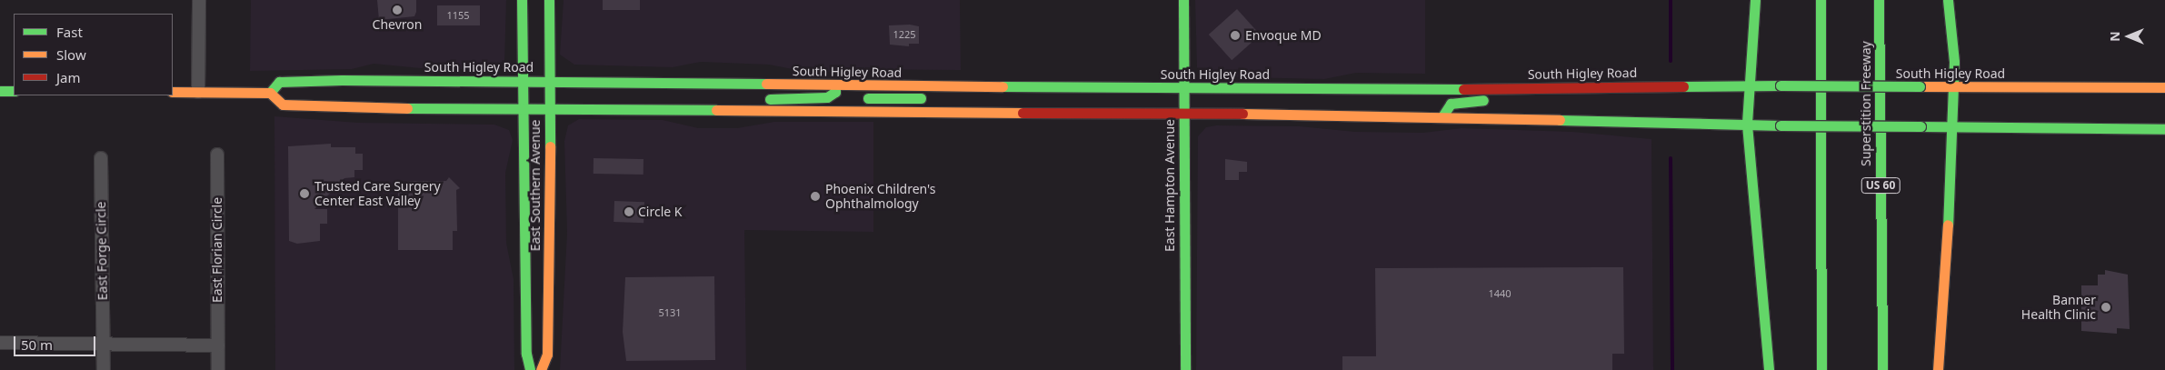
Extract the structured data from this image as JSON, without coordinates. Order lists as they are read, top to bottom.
{
  "streets": {
    "main road": [
      "South Higley Road",
      "Superstition Freeway",
      "East Southern Avenue",
      "East Hampton Avenue",
      "US 60"
    ],
    "street": ["East Florian Circle", "East Forge Circle"]
  },
  "crossings": [
    ["South Higley Road", "East Southern Avenue"],
    ["South Higley Road", "East Hampton Avenue"]
  ],
  "places": [
    "Chevron",
    "Envoque MD",
    "Trusted Care Surgery Center East Valley",
    "Phoenix Children's Ophthalmology",
    "Circle K",
    "Banner Health Clinic"
  ],
  "house_numbers": [
    "1155",
    "1225",
    "1440",
    "5131"
  ],
  "legend": ["Fast", "Slow", "Jam"],
  "scale_bar": "50 m",
  "north": "left"
}
